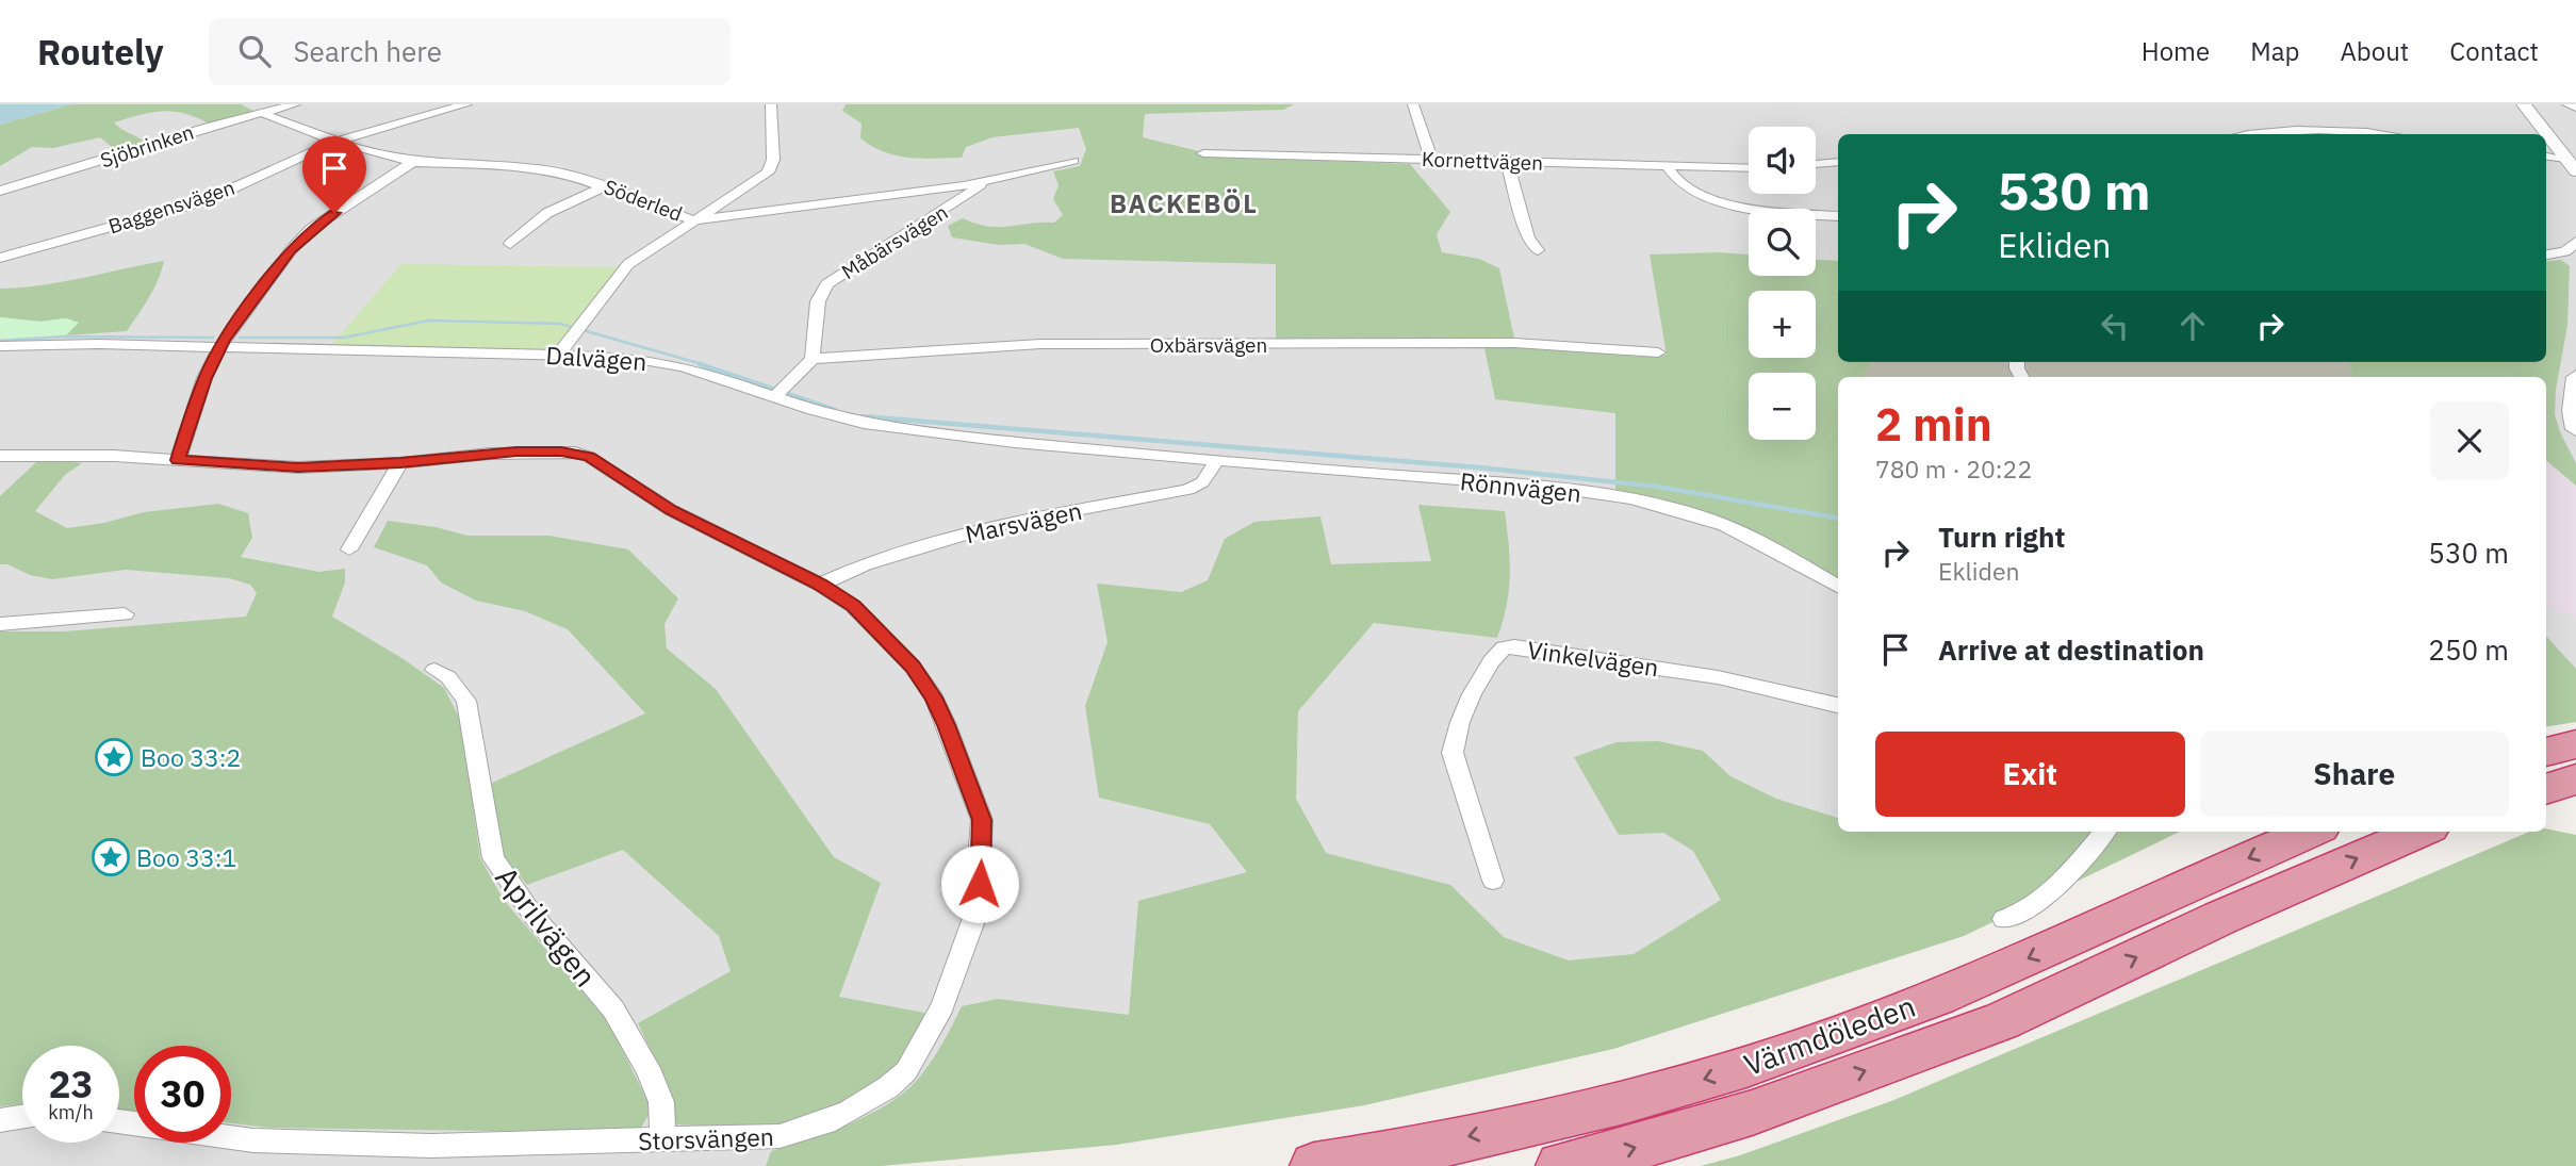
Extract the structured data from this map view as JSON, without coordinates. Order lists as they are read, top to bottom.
{
  "streets": {
    "highway": ["Värmdöleden"],
    "street": [
      "Sjöbrinken",
      "Kornettvägen",
      "Söderled",
      "Baggensvägen",
      "Måbärsvägen",
      "Oxbärsvägen",
      "Dalvägen",
      "Rönnvägen",
      "Marsvägen",
      "Vinkelvägen",
      "Aprilvägen",
      "Storsvängen"
    ]
  },
  "crossings": [
    ["Sjöbrinken", "Söderled"],
    ["Söderled", "Baggensvägen"],
    ["Söderled", "Måbärsvägen"],
    ["Måbärsvägen", "Oxbärsvägen"],
    ["Dalvägen", "Rönnvägen"],
    ["Rönnvägen", "Marsvägen"],
    ["Marsvägen", "Storsvängen"],
    ["Aprilvägen", "Storsvängen"]
  ],
  "districts": ["BACKEBÖL"],
  "places": {
    "place": ["Boo 33:2", "Boo 33:1"]
  },
  "page": {
    "header": "Routely",
    "search": "Search here",
    "nav": [
      "Home",
      "Map",
      "About",
      "Contact"
    ],
    "map_buttons": ["+", "−"],
    "turn": ["530 m", "Ekliden"],
    "heading": ["2 min", "780 m · 20:22"],
    "list": [
      {
        "name": "Turn right",
        "note": "Ekliden",
        "value": "530 m"
      },
      {
        "name": "Arrive at destination",
        "value": "250 m"
      }
    ],
    "buttons": ["Exit", "Share"],
    "speed": "23 km/h",
    "limit": "30"
  }
}
